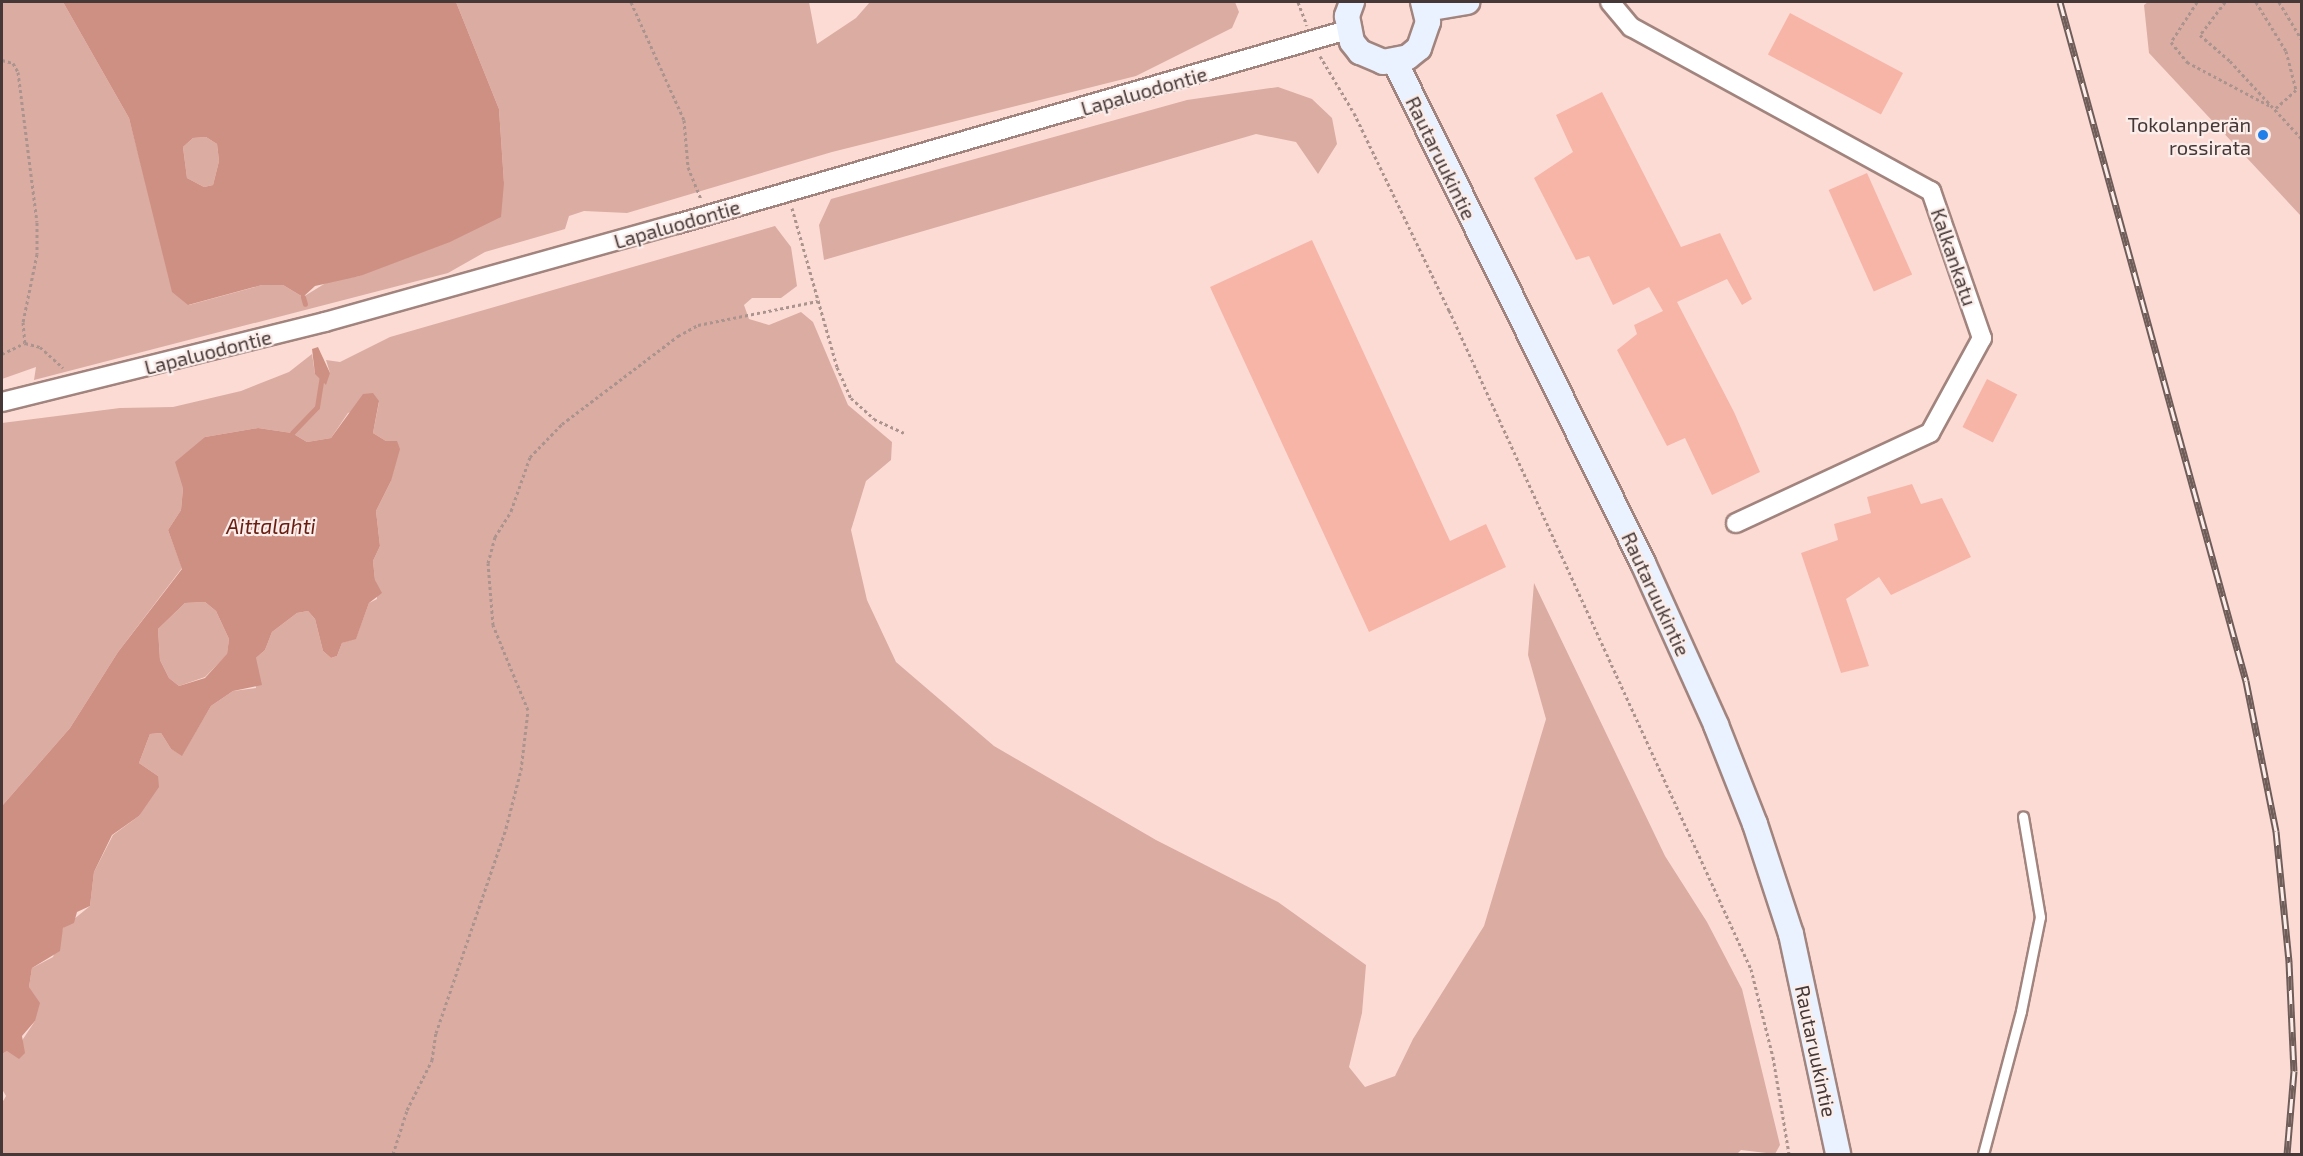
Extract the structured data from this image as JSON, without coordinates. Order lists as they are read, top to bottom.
{
  "streets": {
    "main road": ["Rautaruukintie"],
    "street": ["Lapaluodontie", "Kalkankatu"]
  },
  "water": ["Aittalahti"],
  "places": ["Tokolanperän rossirata"]
}
